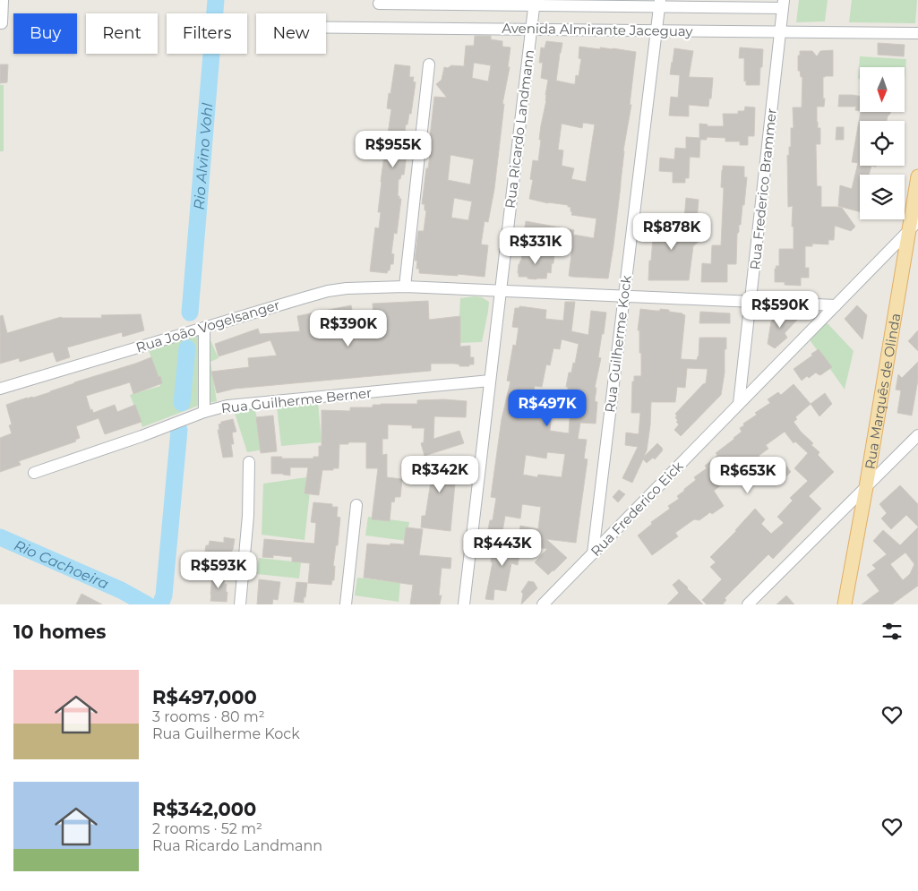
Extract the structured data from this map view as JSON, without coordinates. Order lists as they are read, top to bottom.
{
  "streets": {
    "main road": ["Rua Marquês de Olinda"],
    "street": [
      "Avenida Almirante Jaceguay",
      "Rua Ricardo Landmann",
      "Rua Frederico Brammer",
      "Rua João Vogelsanger",
      "Rua Guilherme Kock",
      "Rua Guilherme Berner",
      "Rua Frederico Eick"
    ]
  },
  "crossings": [
    ["Avenida Almirante Jaceguay", "Rua Ricardo Landmann"],
    ["Avenida Almirante Jaceguay", "Rua Frederico Brammer"],
    ["Avenida Almirante Jaceguay", "Rua Guilherme Kock"],
    ["Rua Ricardo Landmann", "Rua João Vogelsanger"],
    ["Rua Ricardo Landmann", "Rua Guilherme Berner"],
    ["Rua Frederico Brammer", "Rua João Vogelsanger"],
    ["Rua Frederico Brammer", "Rua Frederico Eick"],
    ["Rua João Vogelsanger", "Rua Guilherme Kock"],
    ["Rua João Vogelsanger", "Rua Frederico Eick"],
    ["Rua Guilherme Kock", "Rua Frederico Eick"],
    ["Rua Marquês de Olinda", "Rua Frederico Eick"]
  ],
  "water": ["Rio Alvino Vohl", "Rio Cachoeira"],
  "north": "bottom",
  "page": {
    "chip": [
      "Buy",
      "Rent",
      "Filters",
      "New"
    ],
    "price": [
      "R$955K",
      "R$878K",
      "R$331K",
      "R$590K",
      "R$390K",
      "R$497K",
      "R$342K",
      "R$653K",
      "R$443K",
      "R$593K"
    ],
    "heading": "10 homes",
    "list": [
      {
        "name": "R$497,000",
        "note": "3 rooms · 80 m² · Rua Guilherme Kock"
      },
      {
        "name": "R$342,000",
        "note": "2 rooms · 52 m² · Rua Ricardo Landmann"
      }
    ]
  }
}
